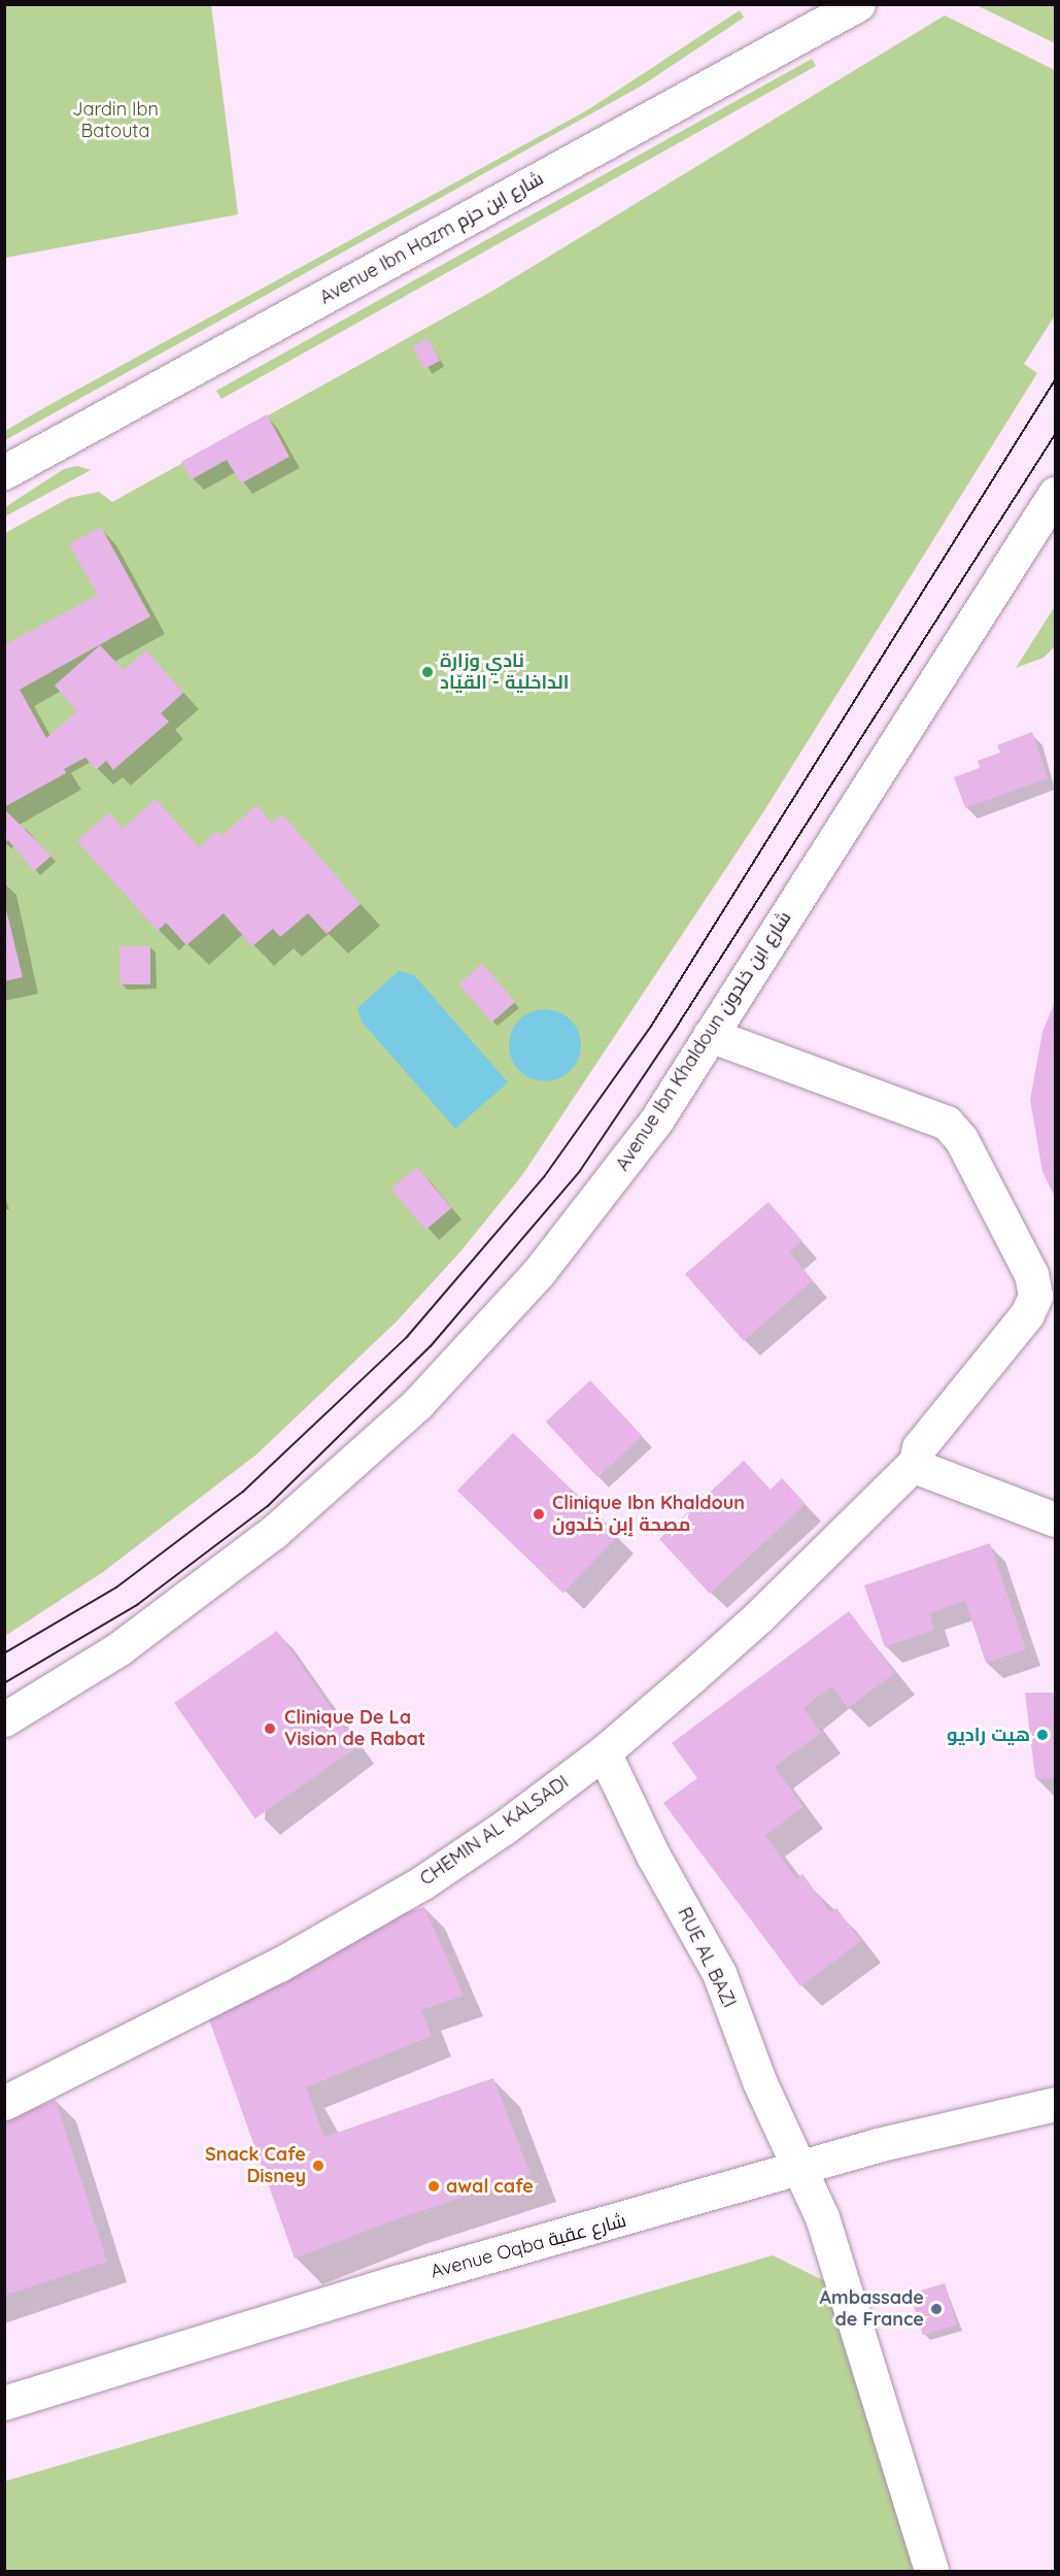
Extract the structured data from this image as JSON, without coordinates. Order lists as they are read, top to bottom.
{
  "streets": {
    "street": [
      "Avenue Ibn Hazm شارع ابن حزم",
      "Avenue Ibn Khaldoun شارع ابن خلدون",
      "CHEMIN AL KALSADI",
      "RUE AL BAZI",
      "Avenue Oqba شارع عقبة"
    ]
  },
  "crossings": [
    ["Avenue Ibn Khaldoun شارع ابن خلدون", "CHEMIN AL KALSADI"],
    ["CHEMIN AL KALSADI", "RUE AL BAZI"],
    ["RUE AL BAZI", "Avenue Oqba شارع عقبة"]
  ],
  "parks": ["Jardin Ibn Batouta"],
  "places": [
    "نادي وزارة الداخلية - القيّاد",
    "Clinique Ibn Khaldoun مصحة إبن خلدون",
    "Clinique De La Vision de Rabat",
    "هيت راديو",
    "Snack Cafe Disney",
    "awal cafe",
    "Ambassade de France"
  ]
}
